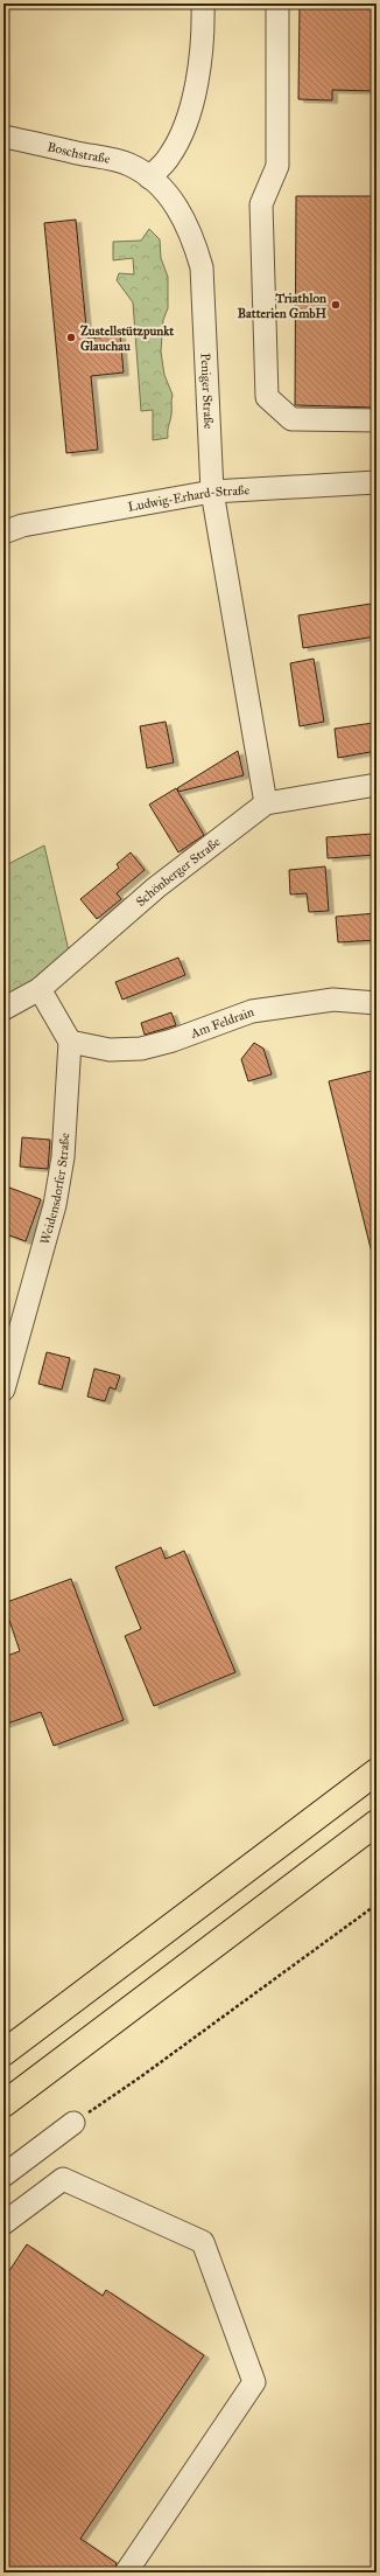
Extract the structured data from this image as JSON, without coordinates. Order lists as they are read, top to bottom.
{
  "streets": {
    "street": [
      "Boschstraße",
      "Peniger Straße",
      "Ludwig-Erhard-Straße",
      "Schönberger Straße",
      "Am Feldrain",
      "Weidensdorfer Straße"
    ]
  },
  "crossings": [
    ["Boschstraße", "Peniger Straße"],
    ["Peniger Straße", "Ludwig-Erhard-Straße"],
    ["Peniger Straße", "Schönberger Straße"],
    ["Am Feldrain", "Weidensdorfer Straße"]
  ],
  "places": ["Triathlon Batterien GmbH", "Zustellstützpunkt Glauchau"]
}
